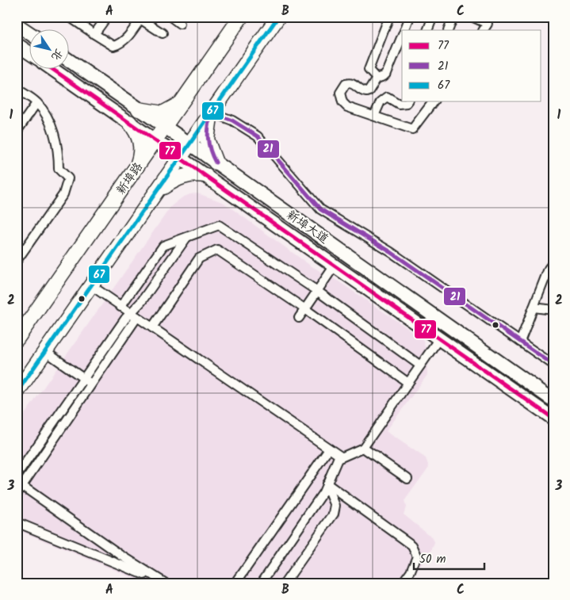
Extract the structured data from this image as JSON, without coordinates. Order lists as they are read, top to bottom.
{
  "streets": {
    "highway": ["新埠路"],
    "main road": ["新埠大道"]
  },
  "crossings": [
    ["新埠路", "新埠大道"]
  ],
  "lines": ["transit line 67", "transit line 77", "transit line 21"],
  "legend": ["77", "21", "67"],
  "scale_bar": "50 m",
  "north": "bottom right",
  "grid": {
    "columns": ["A", "B", "C"],
    "rows": ["1", "2", "3"]
  }
}
